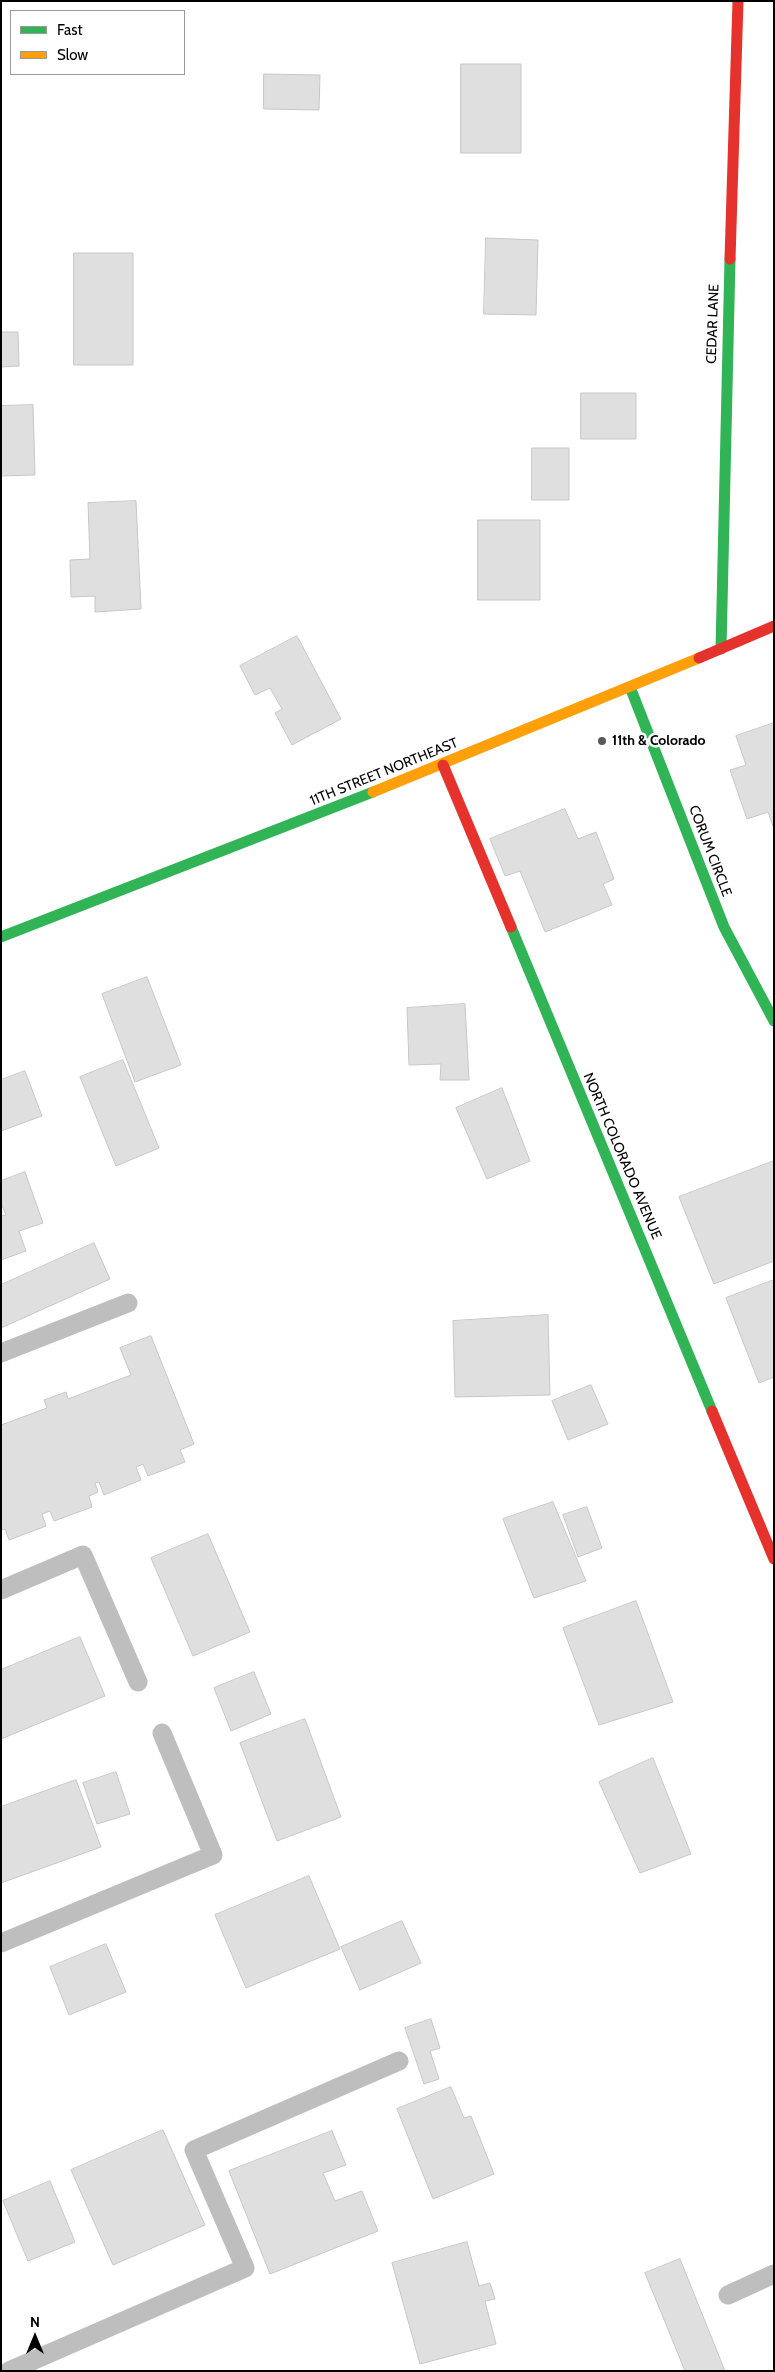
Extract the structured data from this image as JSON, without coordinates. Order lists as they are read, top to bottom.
{
  "streets": {
    "street": [
      "CEDAR LANE",
      "11TH STREET NORTHEAST",
      "CORUM CIRCLE",
      "NORTH COLORADO AVENUE"
    ]
  },
  "crossings": [
    ["CEDAR LANE", "11TH STREET NORTHEAST"],
    ["11TH STREET NORTHEAST", "CORUM CIRCLE"],
    ["11TH STREET NORTHEAST", "NORTH COLORADO AVENUE"]
  ],
  "places": ["11th & Colorado"],
  "legend": ["Fast", "Slow"],
  "north": "top"
}
